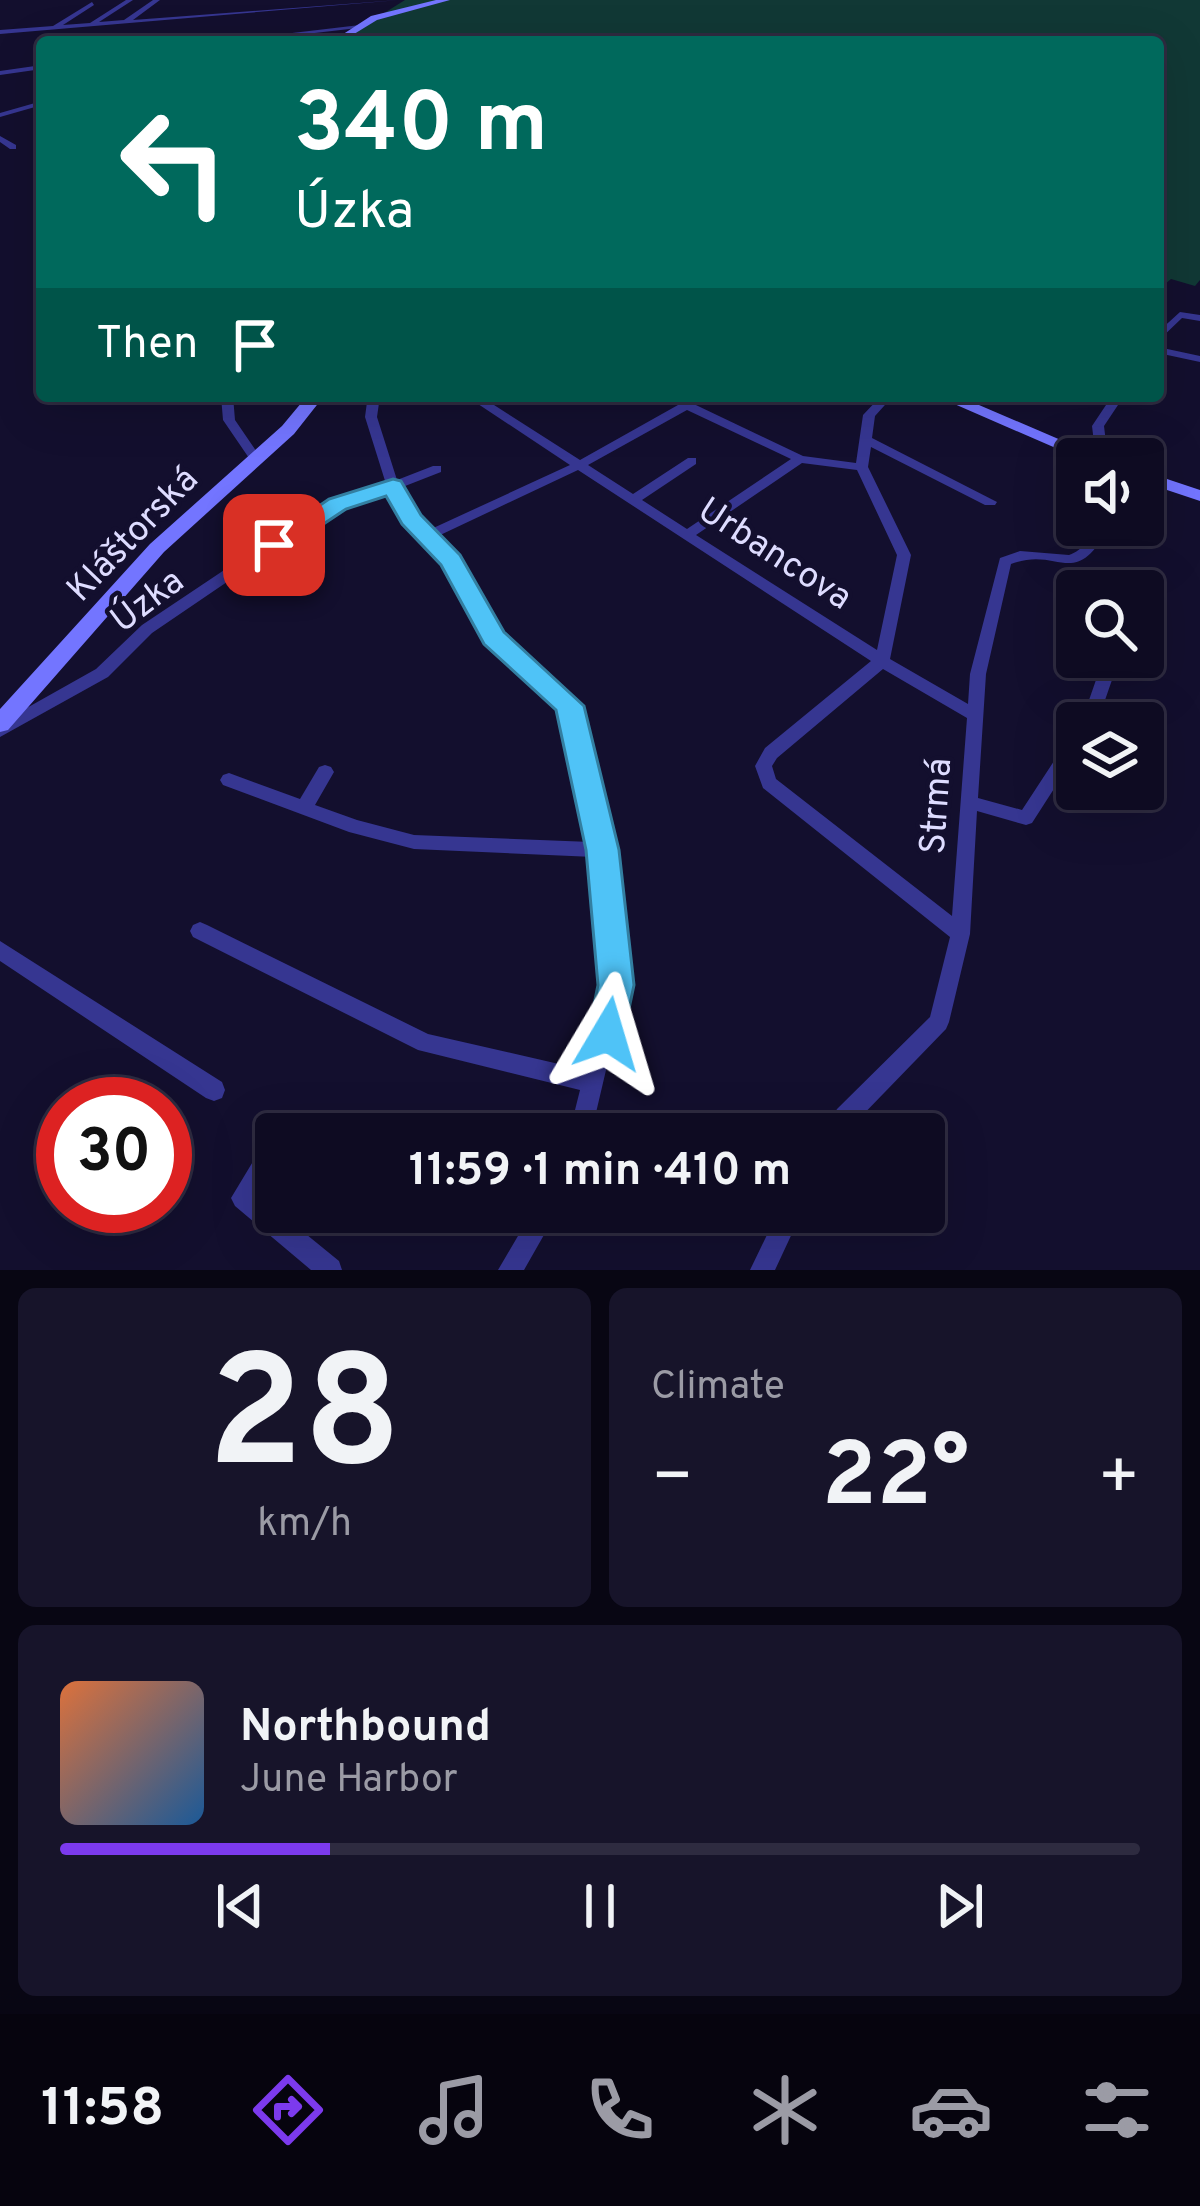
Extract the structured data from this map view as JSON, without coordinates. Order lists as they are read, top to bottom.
{
  "streets": {
    "street": [
      "Kláštorská",
      "Urbancova",
      "Úzka",
      "Strmá"
    ]
  },
  "crossings": [
    ["Kláštorská", "Úzka"],
    ["Urbancova", "Strmá"]
  ],
  "page": {
    "turn": ["340 m", "Úzka"],
    "then": "Then",
    "limit": "30",
    "trip": "11:59 · 1 min · 410 m",
    "tile": [
      ["28", "km/h"],
      "Climate"
    ],
    "heat": ["−", "22°", "+"],
    "song": ["Northbound", "June Harbor"],
    "tabs": "11:58"
  }
}
